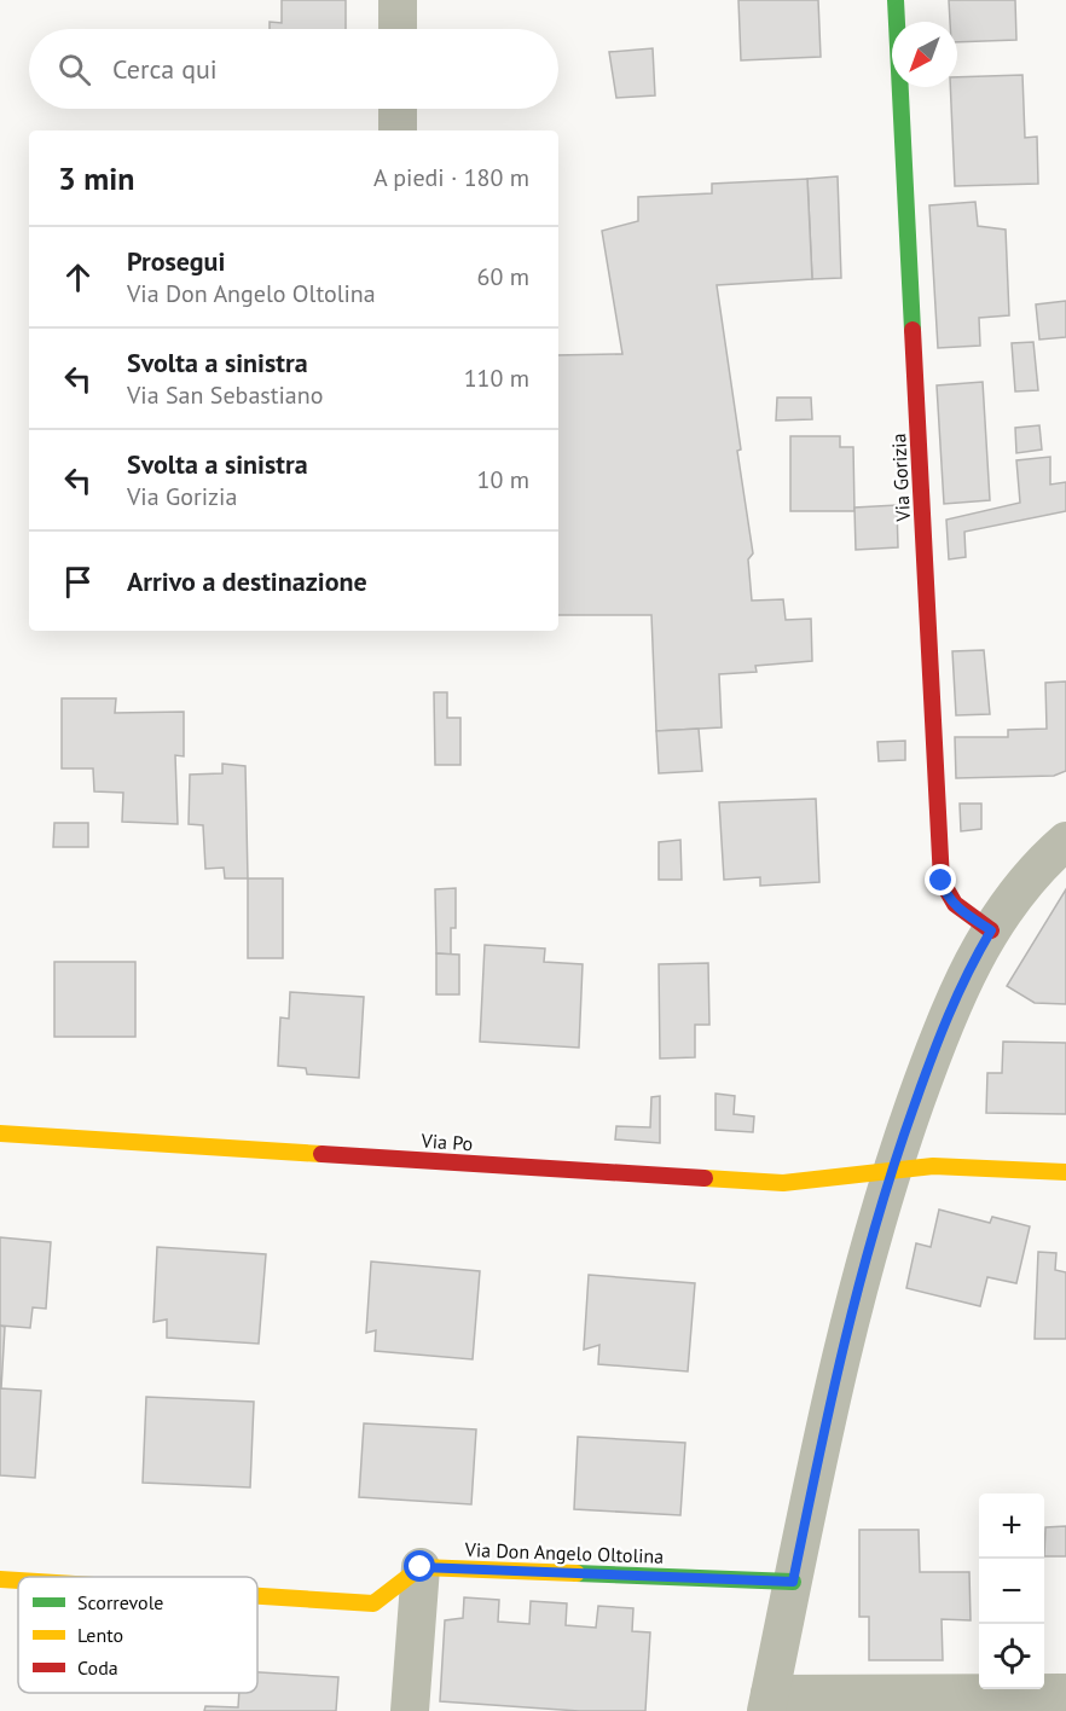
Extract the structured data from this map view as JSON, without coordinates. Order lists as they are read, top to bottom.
{
  "streets": {
    "street": ["Via Gorizia", "Via Po", "Via Don Angelo Oltolina"]
  },
  "legend": ["Scorrevole", "Lento", "Coda"],
  "north": "bottom left",
  "page": {
    "search": "Cerca qui",
    "heading": ["3 min", "A piedi · 180 m"],
    "list": [
      ["Prosegui", "Via Don Angelo Oltolina", "60 m"],
      ["Svolta a sinistra", "Via San Sebastiano", "110 m"],
      ["Svolta a sinistra", "Via Gorizia", "10 m"],
      "Arrivo a destinazione"
    ],
    "map_buttons": ["+", "−"]
  }
}
